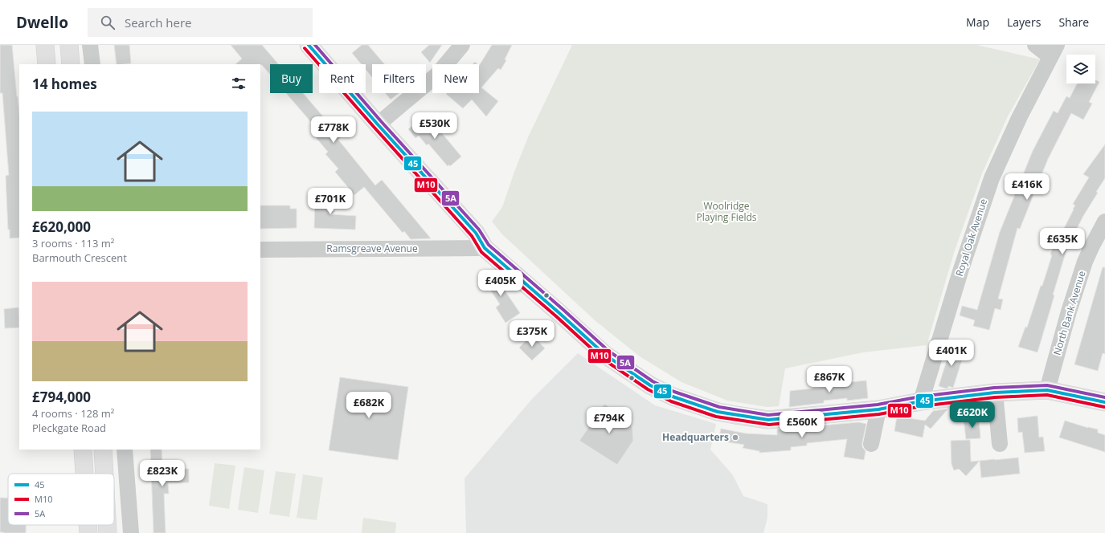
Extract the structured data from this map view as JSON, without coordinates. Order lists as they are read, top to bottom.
{
  "streets": {
    "street": ["Royal Oak Avenue", "Ramsgreave Avenue", "North Bank Avenue"]
  },
  "parks": ["Woolridge Playing Fields"],
  "places": ["Headquarters"],
  "lines": ["transit line 45", "transit line 5A", "transit line M10"],
  "legend": ["45", "M10", "5A"],
  "page": {
    "header": "Dwello",
    "search": "Search here",
    "nav": ["Map", "Layers", "Share"],
    "chip": [
      "Buy",
      "Rent",
      "Filters",
      "New"
    ],
    "heading": "14 homes",
    "list": [
      {
        "name": "£620,000",
        "note": "3 rooms · 113 m² · Barmouth Crescent"
      },
      {
        "name": "£794,000",
        "note": "4 rooms · 128 m² · Pleckgate Road"
      }
    ],
    "price": [
      "£530K",
      "£778K",
      "£416K",
      "£701K",
      "£635K",
      "£405K",
      "£375K",
      "£401K",
      "£867K",
      "£682K",
      "£620K",
      "£794K",
      "£560K",
      "£823K"
    ]
  }
}
